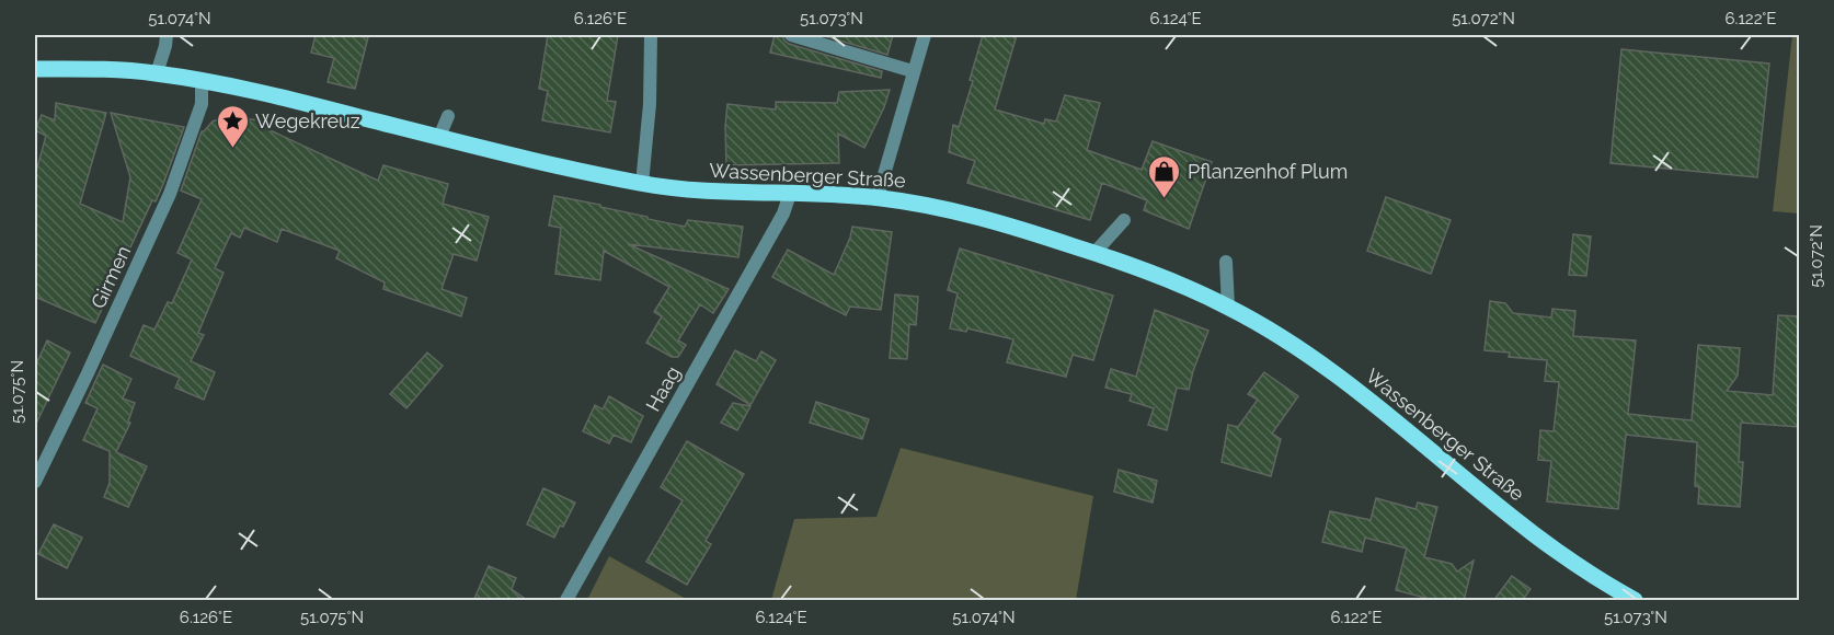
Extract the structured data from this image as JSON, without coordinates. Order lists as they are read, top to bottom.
{
  "streets": {
    "main road": ["Wassenberger Straße"],
    "street": ["Girmen", "Haag"]
  },
  "crossings": [
    ["Wassenberger Straße", "Girmen"],
    ["Wassenberger Straße", "Haag"]
  ],
  "places": {
    "place": ["Wegekreuz"],
    "shop": ["Pflanzenhof Plum"]
  },
  "coordinates": [
    "51.074°N",
    "6.126°E",
    "51.073°N",
    "6.124°E",
    "51.072°N",
    "6.122°E",
    "51.075°N"
  ]
}
